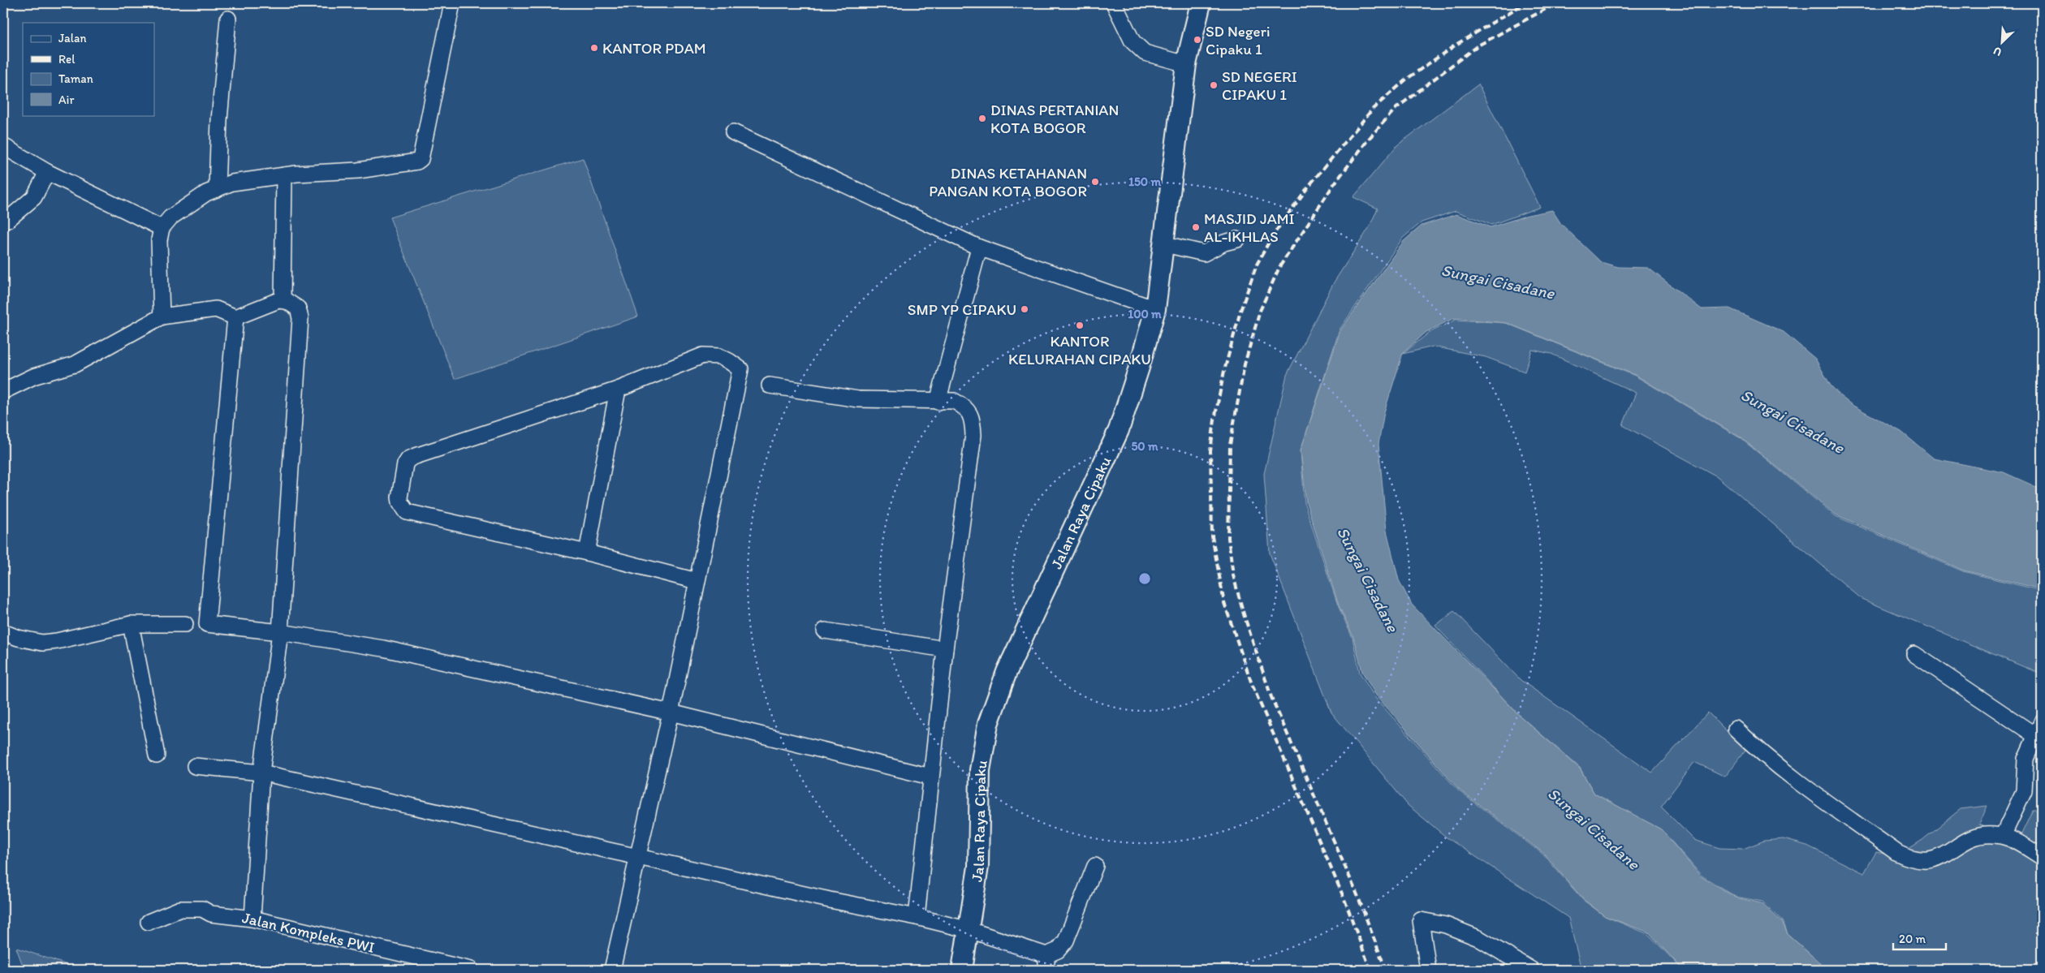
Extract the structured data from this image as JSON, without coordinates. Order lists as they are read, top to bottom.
{
  "streets": {
    "street": ["Jalan Raya Cipaku", "Jalan Kompleks PWI"]
  },
  "water": ["Sungai Cisadane"],
  "places": [
    "SD Negeri Cipaku 1",
    "KANTOR PDAM",
    "SD NEGERI CIPAKU 1",
    "DINAS PERTANIAN KOTA BOGOR",
    "DINAS KETAHANAN PANGAN KOTA BOGOR",
    "MASJID JAMI AL-IKHLAS",
    "SMP YP CIPAKU",
    "KANTOR KELURAHAN CIPAKU"
  ],
  "legend": [
    "Jalan",
    "Rel",
    "Taman",
    "Air"
  ],
  "scale_bar": "20 m",
  "north": "bottom left",
  "rings": ["150 m", "100 m", "50 m"]
}
